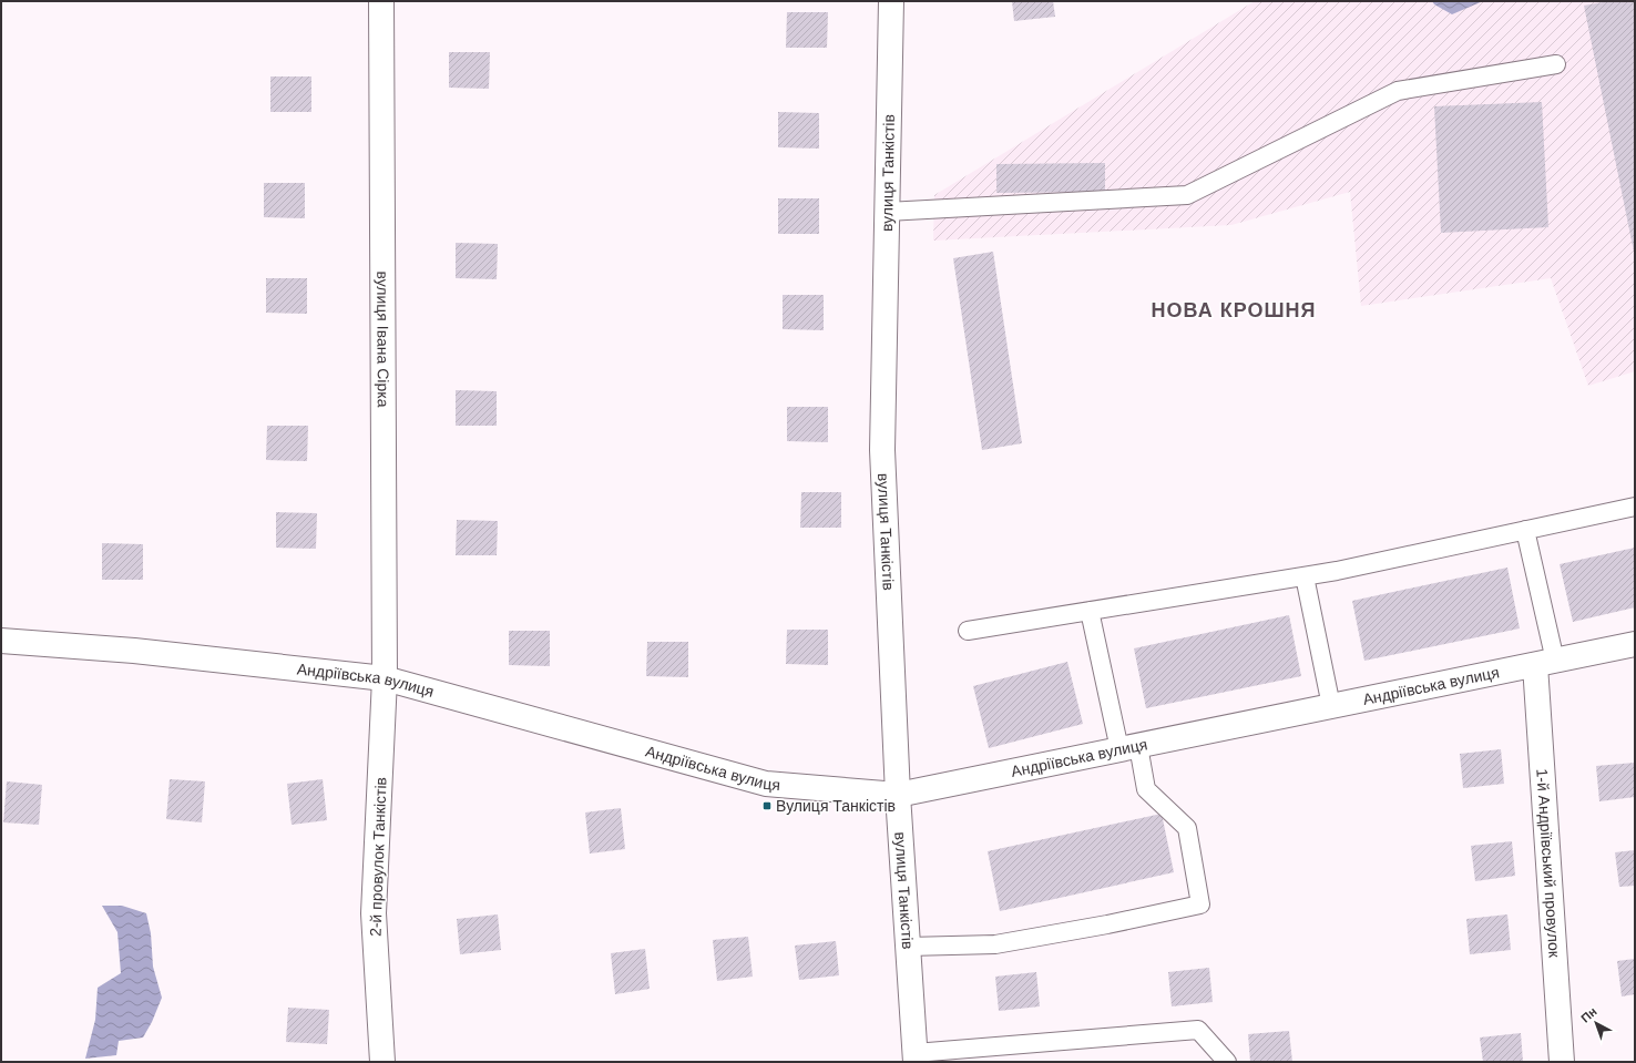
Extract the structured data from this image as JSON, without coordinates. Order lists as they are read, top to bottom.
{
  "streets": {
    "street": [
      "вулиця Танкістів",
      "вулиця Івана Сірка",
      "Андріївська вулиця",
      "2-й провулок Танкістів",
      "1-й Андріївський провулок"
    ]
  },
  "crossings": [
    ["вулиця Танкістів", "Андріївська вулиця"],
    ["вулиця Івана Сірка", "Андріївська вулиця"],
    ["вулиця Івана Сірка", "2-й провулок Танкістів"],
    ["Андріївська вулиця", "2-й провулок Танкістів"],
    ["Андріївська вулиця", "1-й Андріївський провулок"]
  ],
  "districts": ["НОВА КРОШНЯ"],
  "places": {
    "transit": ["Вулиця Танкістів"]
  },
  "north": "top left"
}
